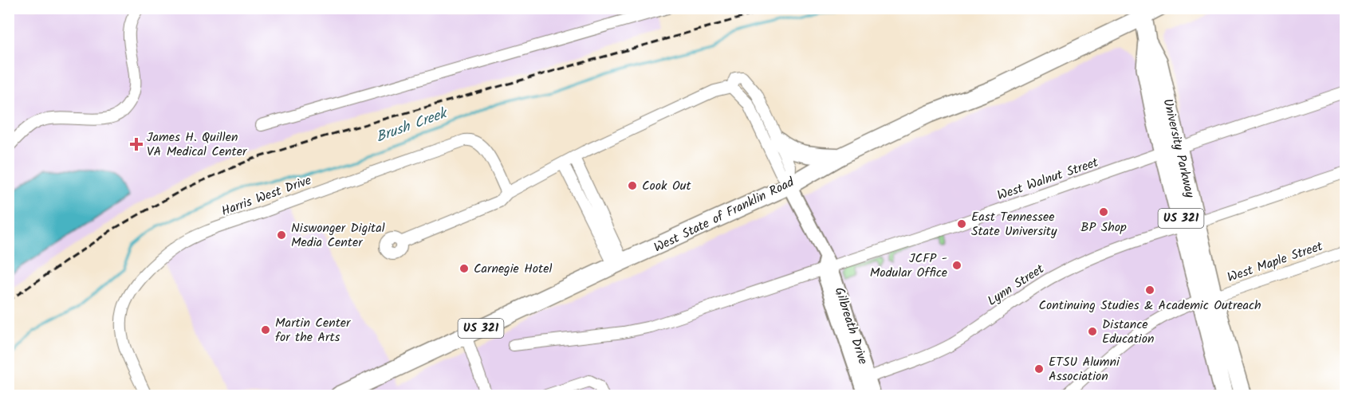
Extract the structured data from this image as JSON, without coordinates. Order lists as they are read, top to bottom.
{
  "streets": {
    "highway": ["University Parkway", "West State of Franklin Road", "US 321"],
    "street": [
      "West Walnut Street",
      "Harris West Drive",
      "West Maple Street",
      "Lynn Street",
      "Gilbreath Drive"
    ]
  },
  "crossings": [
    ["University Parkway", "West Walnut Street"],
    ["University Parkway", "West State of Franklin Road"],
    ["University Parkway", "West Maple Street"],
    ["University Parkway", "Lynn Street"],
    ["West Walnut Street", "Gilbreath Drive"],
    ["West State of Franklin Road", "Gilbreath Drive"],
    ["Lynn Street", "Gilbreath Drive"]
  ],
  "water": ["Brush Creek"],
  "places": {
    "health": ["James H. Quillen VA Medical Center"],
    "other": [
      "Cook Out",
      "BP Shop",
      "East Tennessee State University",
      "Niswonger Digital Media Center",
      "JCFP - Modular Office",
      "Carnegie Hotel",
      "Continuing Studies & Academic Outreach",
      "Martin Center for the Arts",
      "Distance Education",
      "ETSU Alumni Association"
    ]
  }
}
